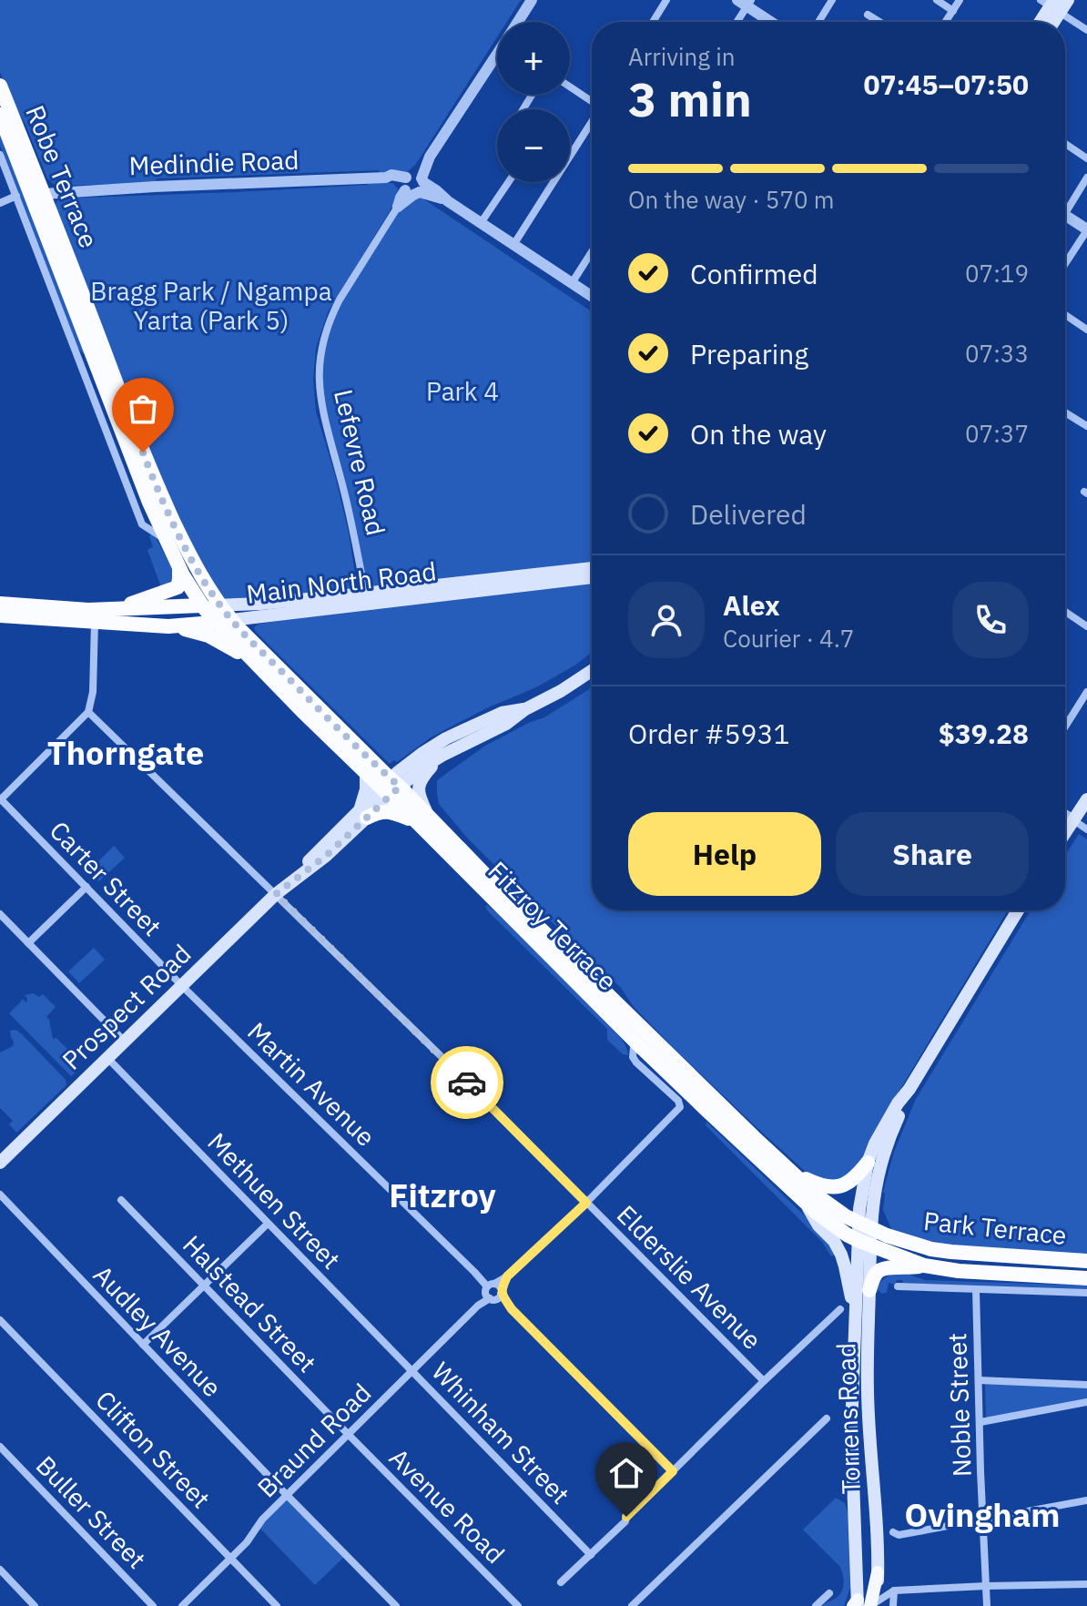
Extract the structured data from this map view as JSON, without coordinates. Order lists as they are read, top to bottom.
{
  "streets": {
    "highway": [
      "Robe Terrace",
      "Main North Road",
      "Fitzroy Terrace",
      "Park Terrace"
    ],
    "main road": ["Prospect Road", "Torrens Road"],
    "street": [
      "Medindie Road",
      "Lefevre Road",
      "Carter Street",
      "Martin Avenue",
      "Methuen Street",
      "Elderslie Avenue",
      "Halstead Street",
      "Audley Avenue",
      "Noble Street",
      "Whinham Street",
      "Braund Road",
      "Clifton Street",
      "Avenue Road",
      "Buller Street"
    ]
  },
  "crossings": [
    ["Medindie Road", "Robe Terrace"],
    ["Medindie Road", "Lefevre Road"],
    ["Robe Terrace", "Main North Road"],
    ["Robe Terrace", "Fitzroy Terrace"],
    ["Lefevre Road", "Main North Road"],
    ["Main North Road", "Fitzroy Terrace"],
    ["Carter Street", "Prospect Road"],
    ["Carter Street", "Martin Avenue"],
    ["Fitzroy Terrace", "Prospect Road"],
    ["Fitzroy Terrace", "Park Terrace"],
    ["Fitzroy Terrace", "Torrens Road"],
    ["Prospect Road", "Martin Avenue"],
    ["Prospect Road", "Methuen Street"],
    ["Prospect Road", "Elderslie Avenue"],
    ["Martin Avenue", "Braund Road"],
    ["Methuen Street", "Whinham Street"],
    ["Methuen Street", "Braund Road"],
    ["Park Terrace", "Torrens Road"],
    ["Halstead Street", "Braund Road"],
    ["Halstead Street", "Avenue Road"],
    ["Audley Avenue", "Braund Road"],
    ["Whinham Street", "Braund Road"],
    ["Braund Road", "Clifton Street"],
    ["Braund Road", "Avenue Road"]
  ],
  "districts": ["Thorngate", "Fitzroy", "Ovingham"],
  "parks": ["Bragg Park / Ngampa Yarta (Park 5)", "Park 4"],
  "page": {
    "map_buttons": ["+", "−"],
    "heading": ["3 min", "Arriving in", "07:45–07:50"],
    "panel": [
      "Alex",
      "Courier · 4.7",
      "Order #5931",
      "$39.28"
    ],
    "bar": "On the way · 570 m",
    "list": [
      ["Confirmed", "07:19"],
      ["Preparing", "07:33"],
      ["On the way", "07:37"],
      "Delivered"
    ],
    "buttons": ["Help", "Share"]
  }
}
